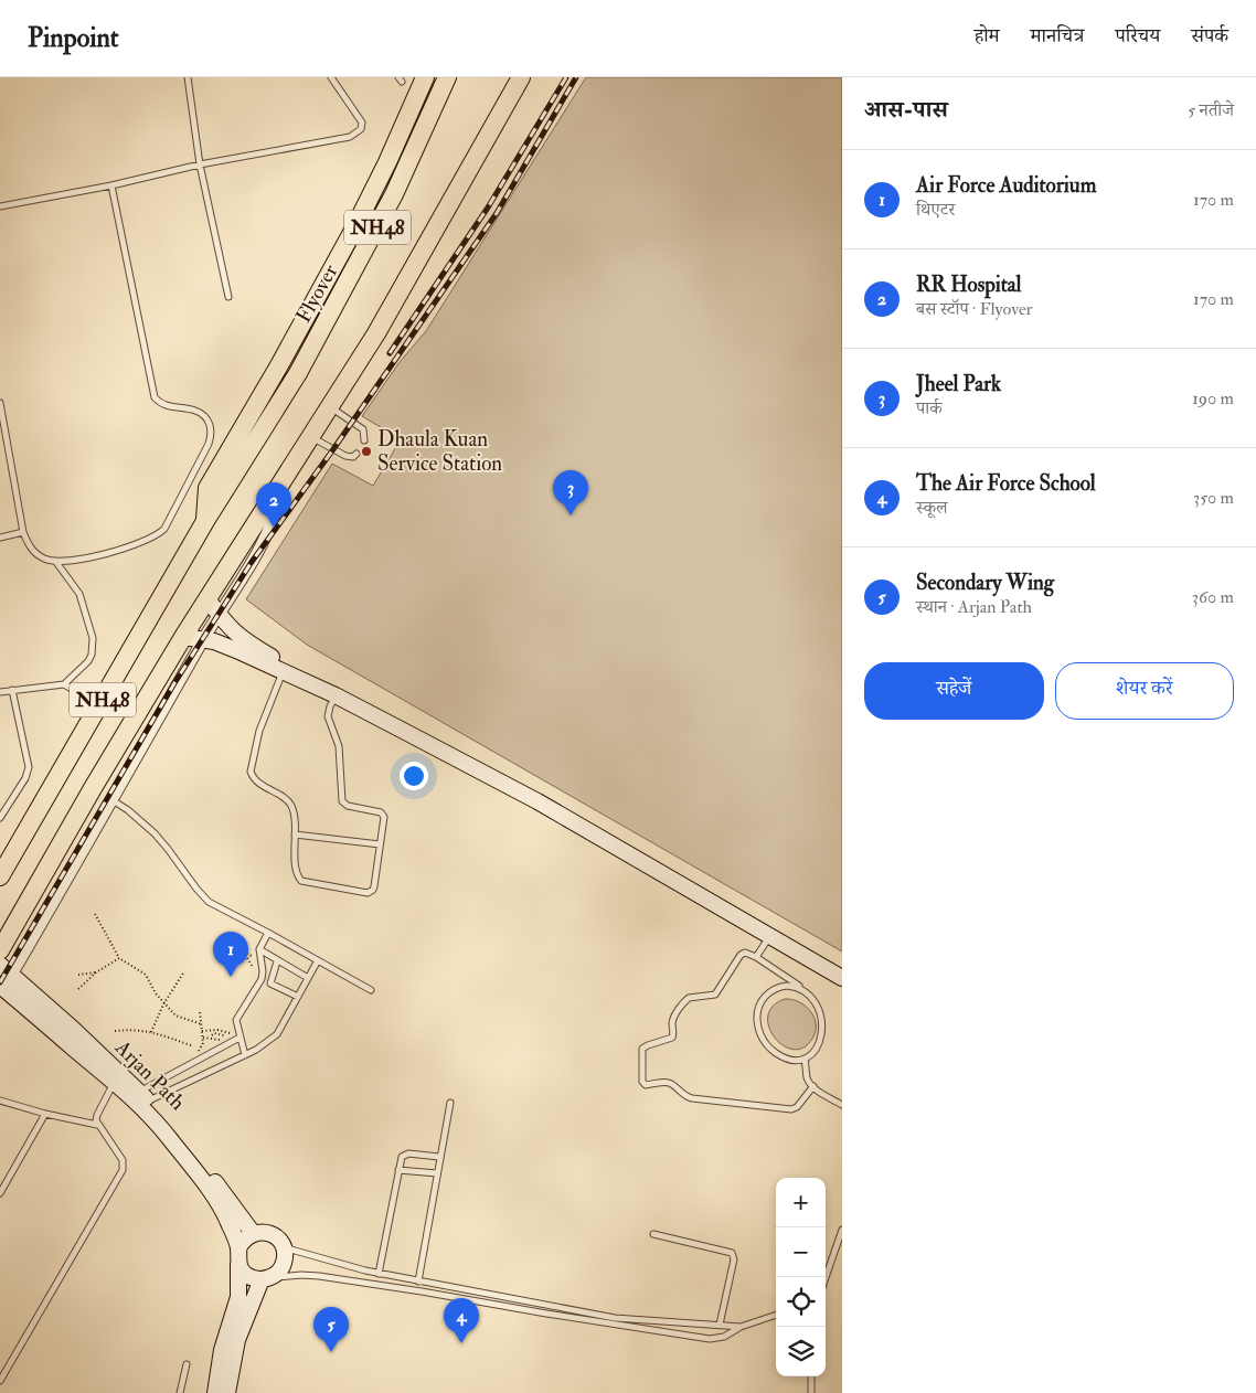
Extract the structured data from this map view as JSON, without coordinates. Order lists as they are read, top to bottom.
{
  "streets": {
    "highway": ["NH48", "Flyover"],
    "main road": ["Arjan Path"]
  },
  "crossings": [
    ["NH48", "Flyover"]
  ],
  "places": ["Dhaula Kuan Service Station"],
  "page": {
    "header": "Pinpoint",
    "nav": [
      "होम",
      "मानचित्र",
      "परिचय",
      "संपर्क"
    ],
    "heading": ["आस-पास", "5 नतीजे"],
    "list": [
      {
        "mark": "1",
        "name": "Air Force Auditorium",
        "note": "थिएटर",
        "value": "170 m"
      },
      {
        "mark": "2",
        "name": "RR Hospital",
        "note": "बस स्टॉप · Flyover",
        "value": "170 m"
      },
      {
        "mark": "3",
        "name": "Jheel Park",
        "note": "पार्क",
        "value": "190 m"
      },
      {
        "mark": "4",
        "name": "The Air Force School",
        "note": "स्कूल",
        "value": "350 m"
      },
      {
        "mark": "5",
        "name": "Secondary Wing",
        "note": "स्थान · Arjan Path",
        "value": "360 m"
      }
    ],
    "pins": [
      "3",
      "2",
      "1",
      "4",
      "5"
    ],
    "buttons": ["सहेजें", "शेयर करें"],
    "map_buttons": ["+", "−"]
  }
}
